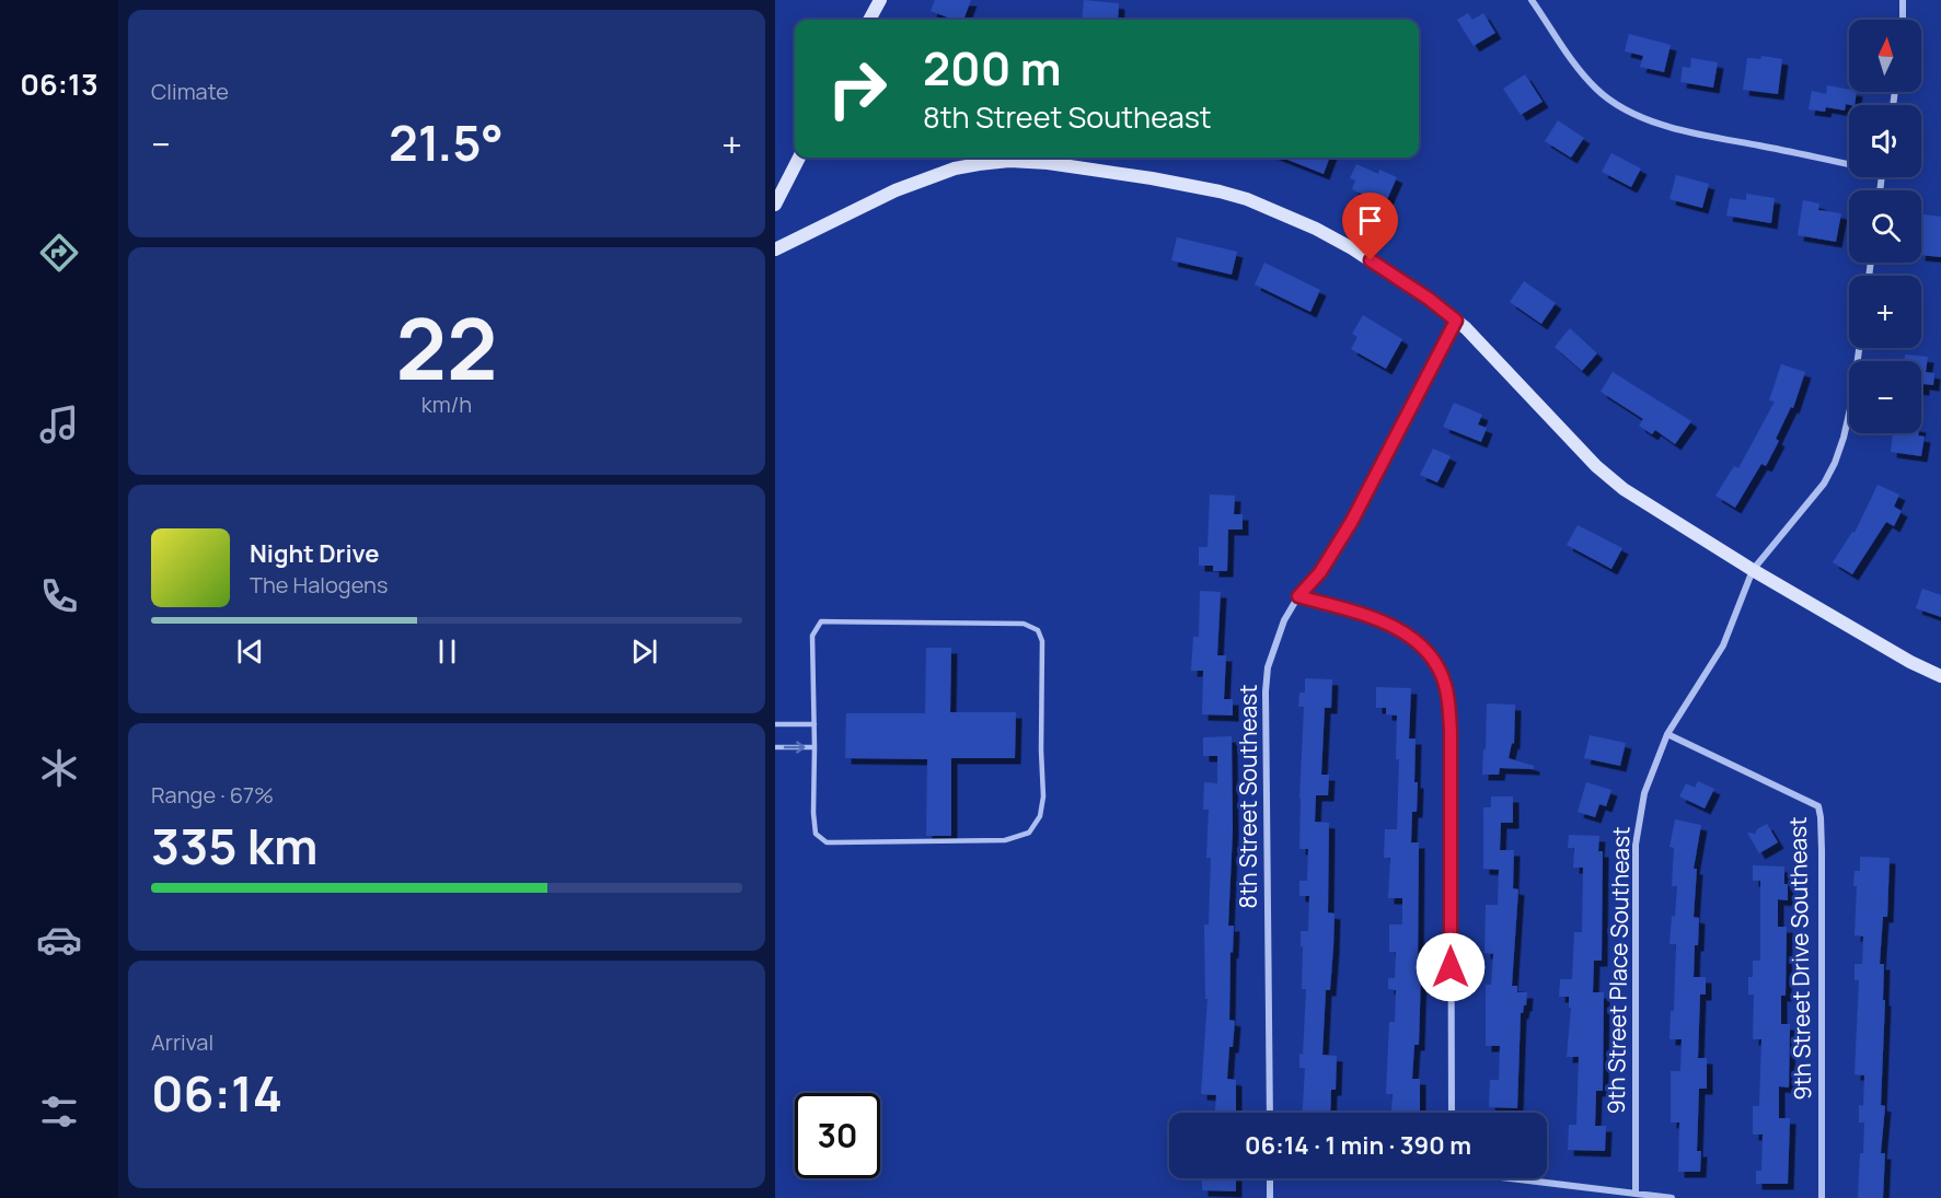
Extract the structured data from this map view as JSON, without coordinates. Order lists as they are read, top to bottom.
{
  "streets": {
    "street": ["8th Street Southeast", "9th Street Drive Southeast", "9th Street Place Southeast"]
  },
  "crossings": [
    ["9th Street Drive Southeast", "9th Street Place Southeast"]
  ],
  "north": "top",
  "page": {
    "tabs": "06:13",
    "tile": [
      "Climate",
      ["22", "km/h"],
      ["Range · 67%", "335 km"],
      ["Arrival", "06:14"]
    ],
    "map_buttons": ["+", "−"],
    "turn": ["200 m", "8th Street Southeast"],
    "heat": ["−", "21.5°", "+"],
    "song": ["Night Drive", "The Halogens"],
    "limit": "30",
    "trip": "06:14 · 1 min · 390 m"
  }
}
